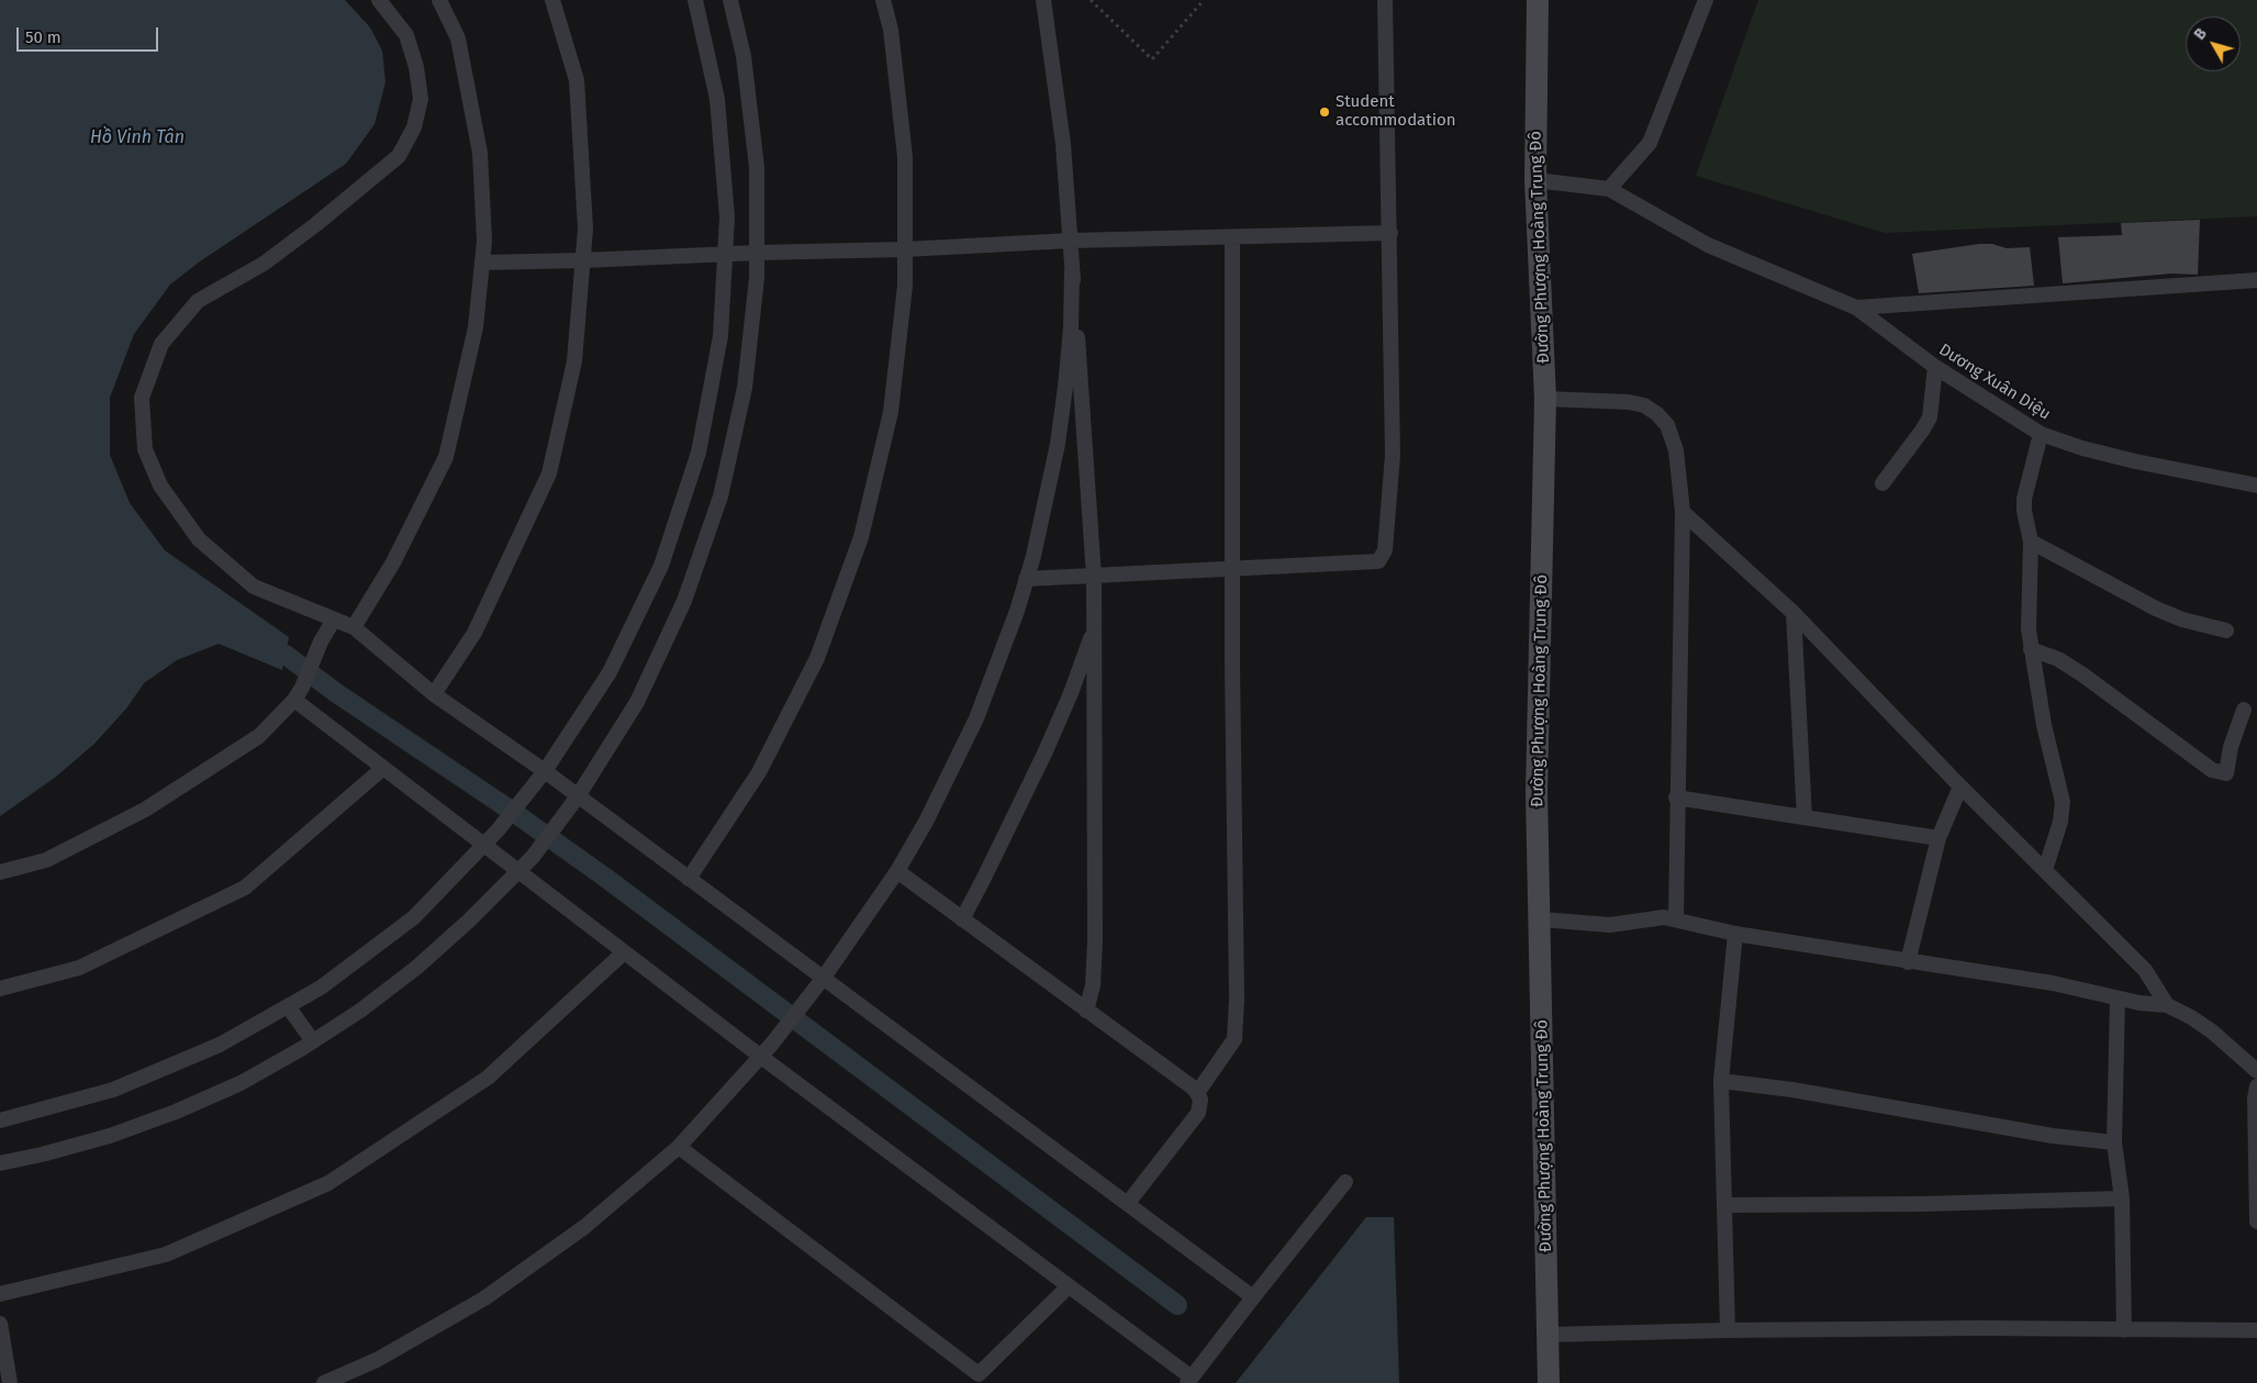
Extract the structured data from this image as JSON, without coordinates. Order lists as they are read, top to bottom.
{
  "streets": {
    "street": ["Đường Phượng Hoàng Trung Đô", "Dương Xuân Diệu"]
  },
  "water": ["Hồ Vinh Tân"],
  "places": ["Student accommodation"],
  "scale_bar": "50 m",
  "north": "top left"
}
